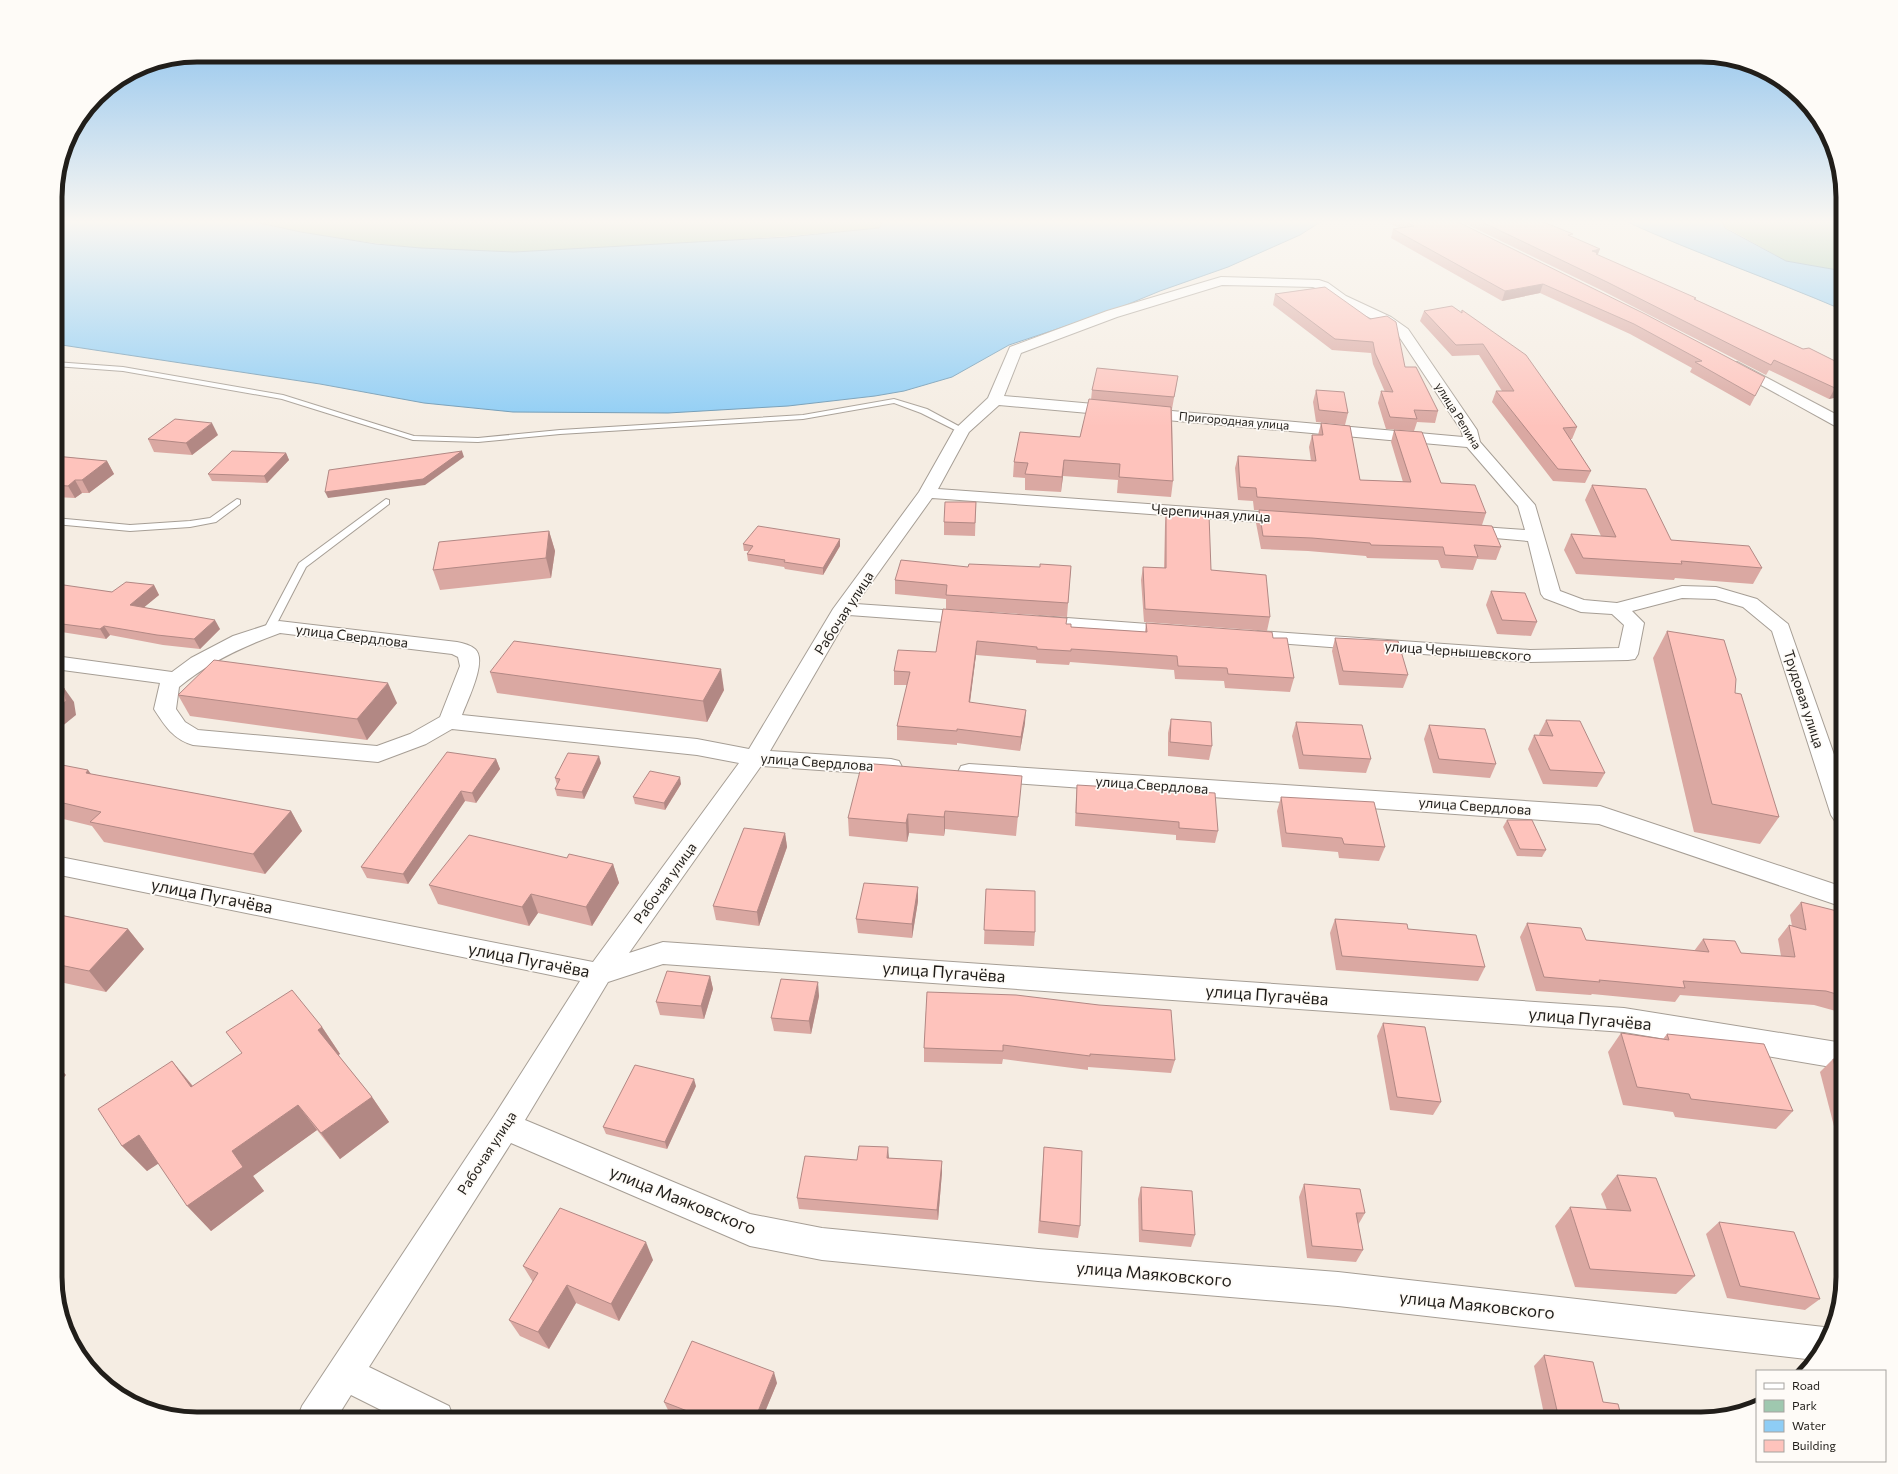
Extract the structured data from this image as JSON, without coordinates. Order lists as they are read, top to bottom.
{
  "streets": {
    "street": [
      "улица Репина",
      "Пригородная улица",
      "Черепичная улица",
      "Рабочая улица",
      "улица Свердлова",
      "улица Чернышевского",
      "Трудовая улица",
      "улица Пугачёва",
      "улица Маяковского"
    ]
  },
  "crossings": [
    ["улица Репина", "Пригородная улица"],
    ["улица Репина", "Рабочая улица"],
    ["Пригородная улица", "Рабочая улица"],
    ["Черепичная улица", "Рабочая улица"],
    ["Рабочая улица", "улица Свердлова"],
    ["Рабочая улица", "улица Пугачёва"],
    ["Рабочая улица", "улица Маяковского"],
    ["улица Чернышевского", "Трудовая улица"]
  ],
  "legend": [
    "Road",
    "Park",
    "Water",
    "Building"
  ]
}
